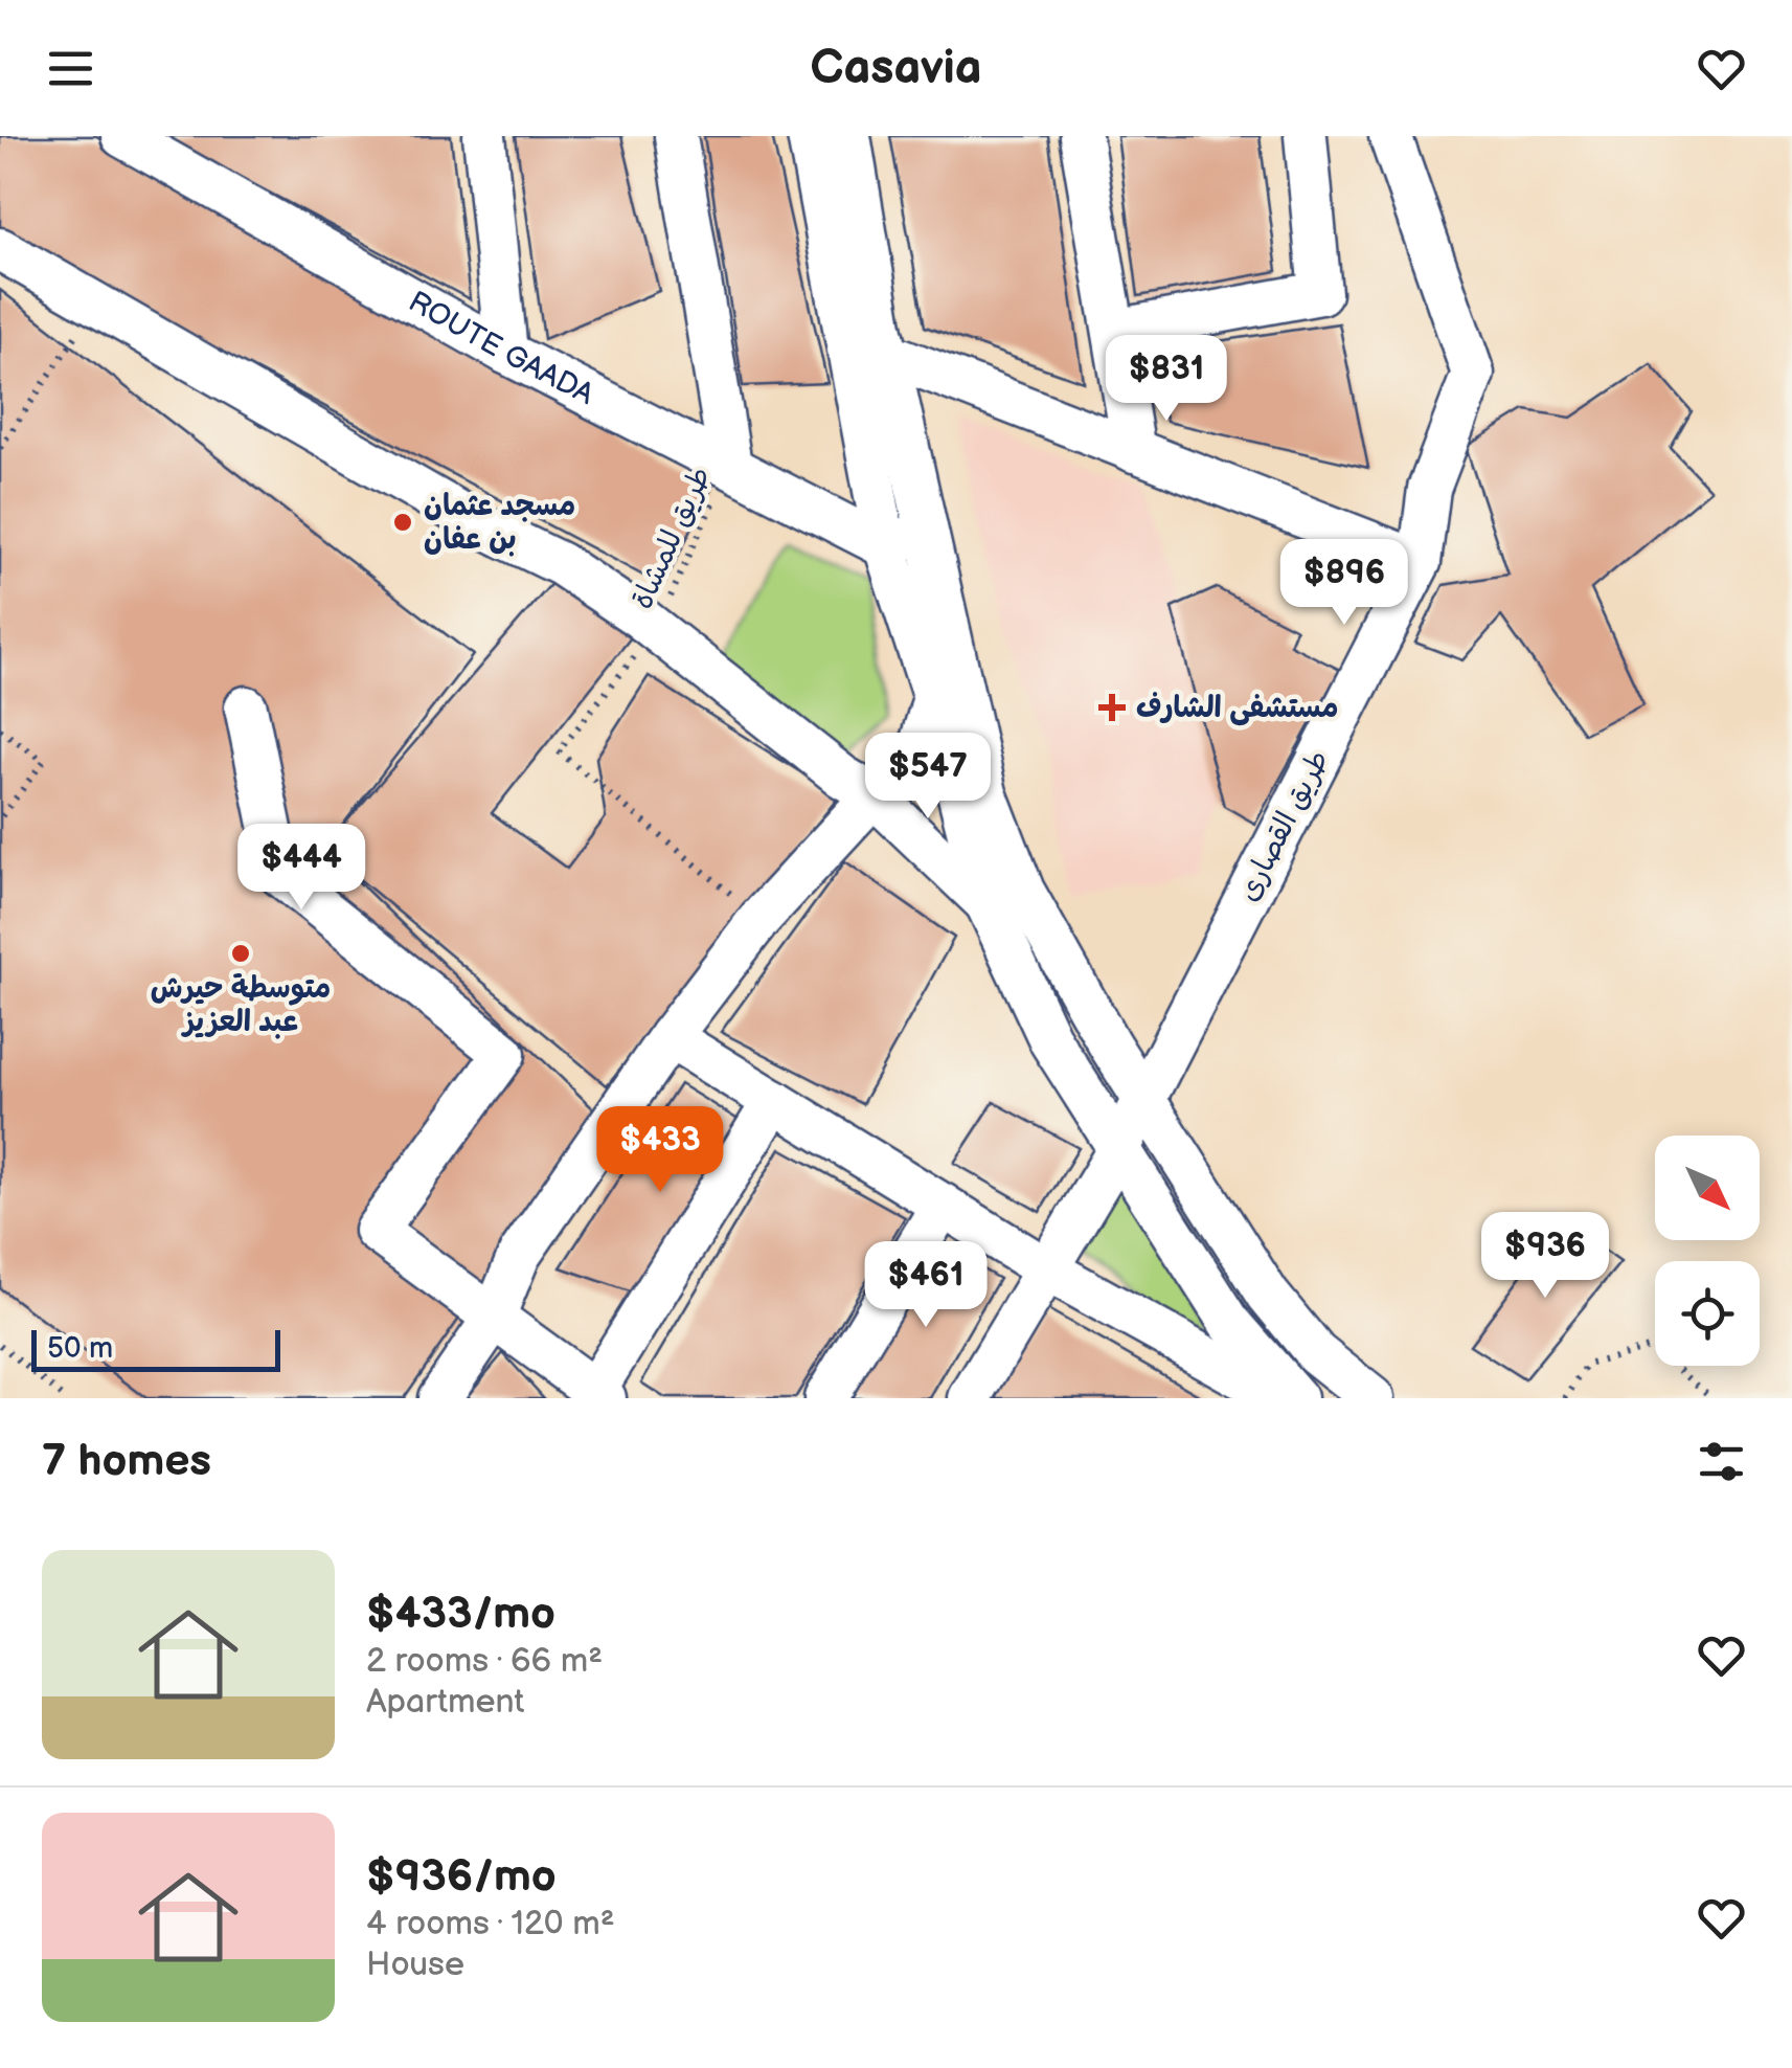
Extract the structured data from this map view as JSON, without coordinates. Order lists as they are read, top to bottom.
{
  "streets": {
    "street": ["ROUTE GAADA", "طريق القصارى"],
    "path": ["طريق للمشاة"]
  },
  "crossings": [
    ["ROUTE GAADA", "طريق للمشاة"]
  ],
  "places": {
    "other": ["مسجد عثمان بن عفان", "متوسطة حيرش عبد العزيز"],
    "health": ["مستشفى الشارف"]
  },
  "scale_bar": "50 m",
  "north": "bottom right",
  "page": {
    "header": "Casavia",
    "price": [
      "$831",
      "$896",
      "$547",
      "$444",
      "$433",
      "$936",
      "$461"
    ],
    "scale": "50 m",
    "heading": "7 homes",
    "list": [
      {
        "name": "$433/mo",
        "note": "2 rooms · 66 m² · Apartment"
      },
      {
        "name": "$936/mo",
        "note": "4 rooms · 120 m² · House"
      }
    ]
  }
}
